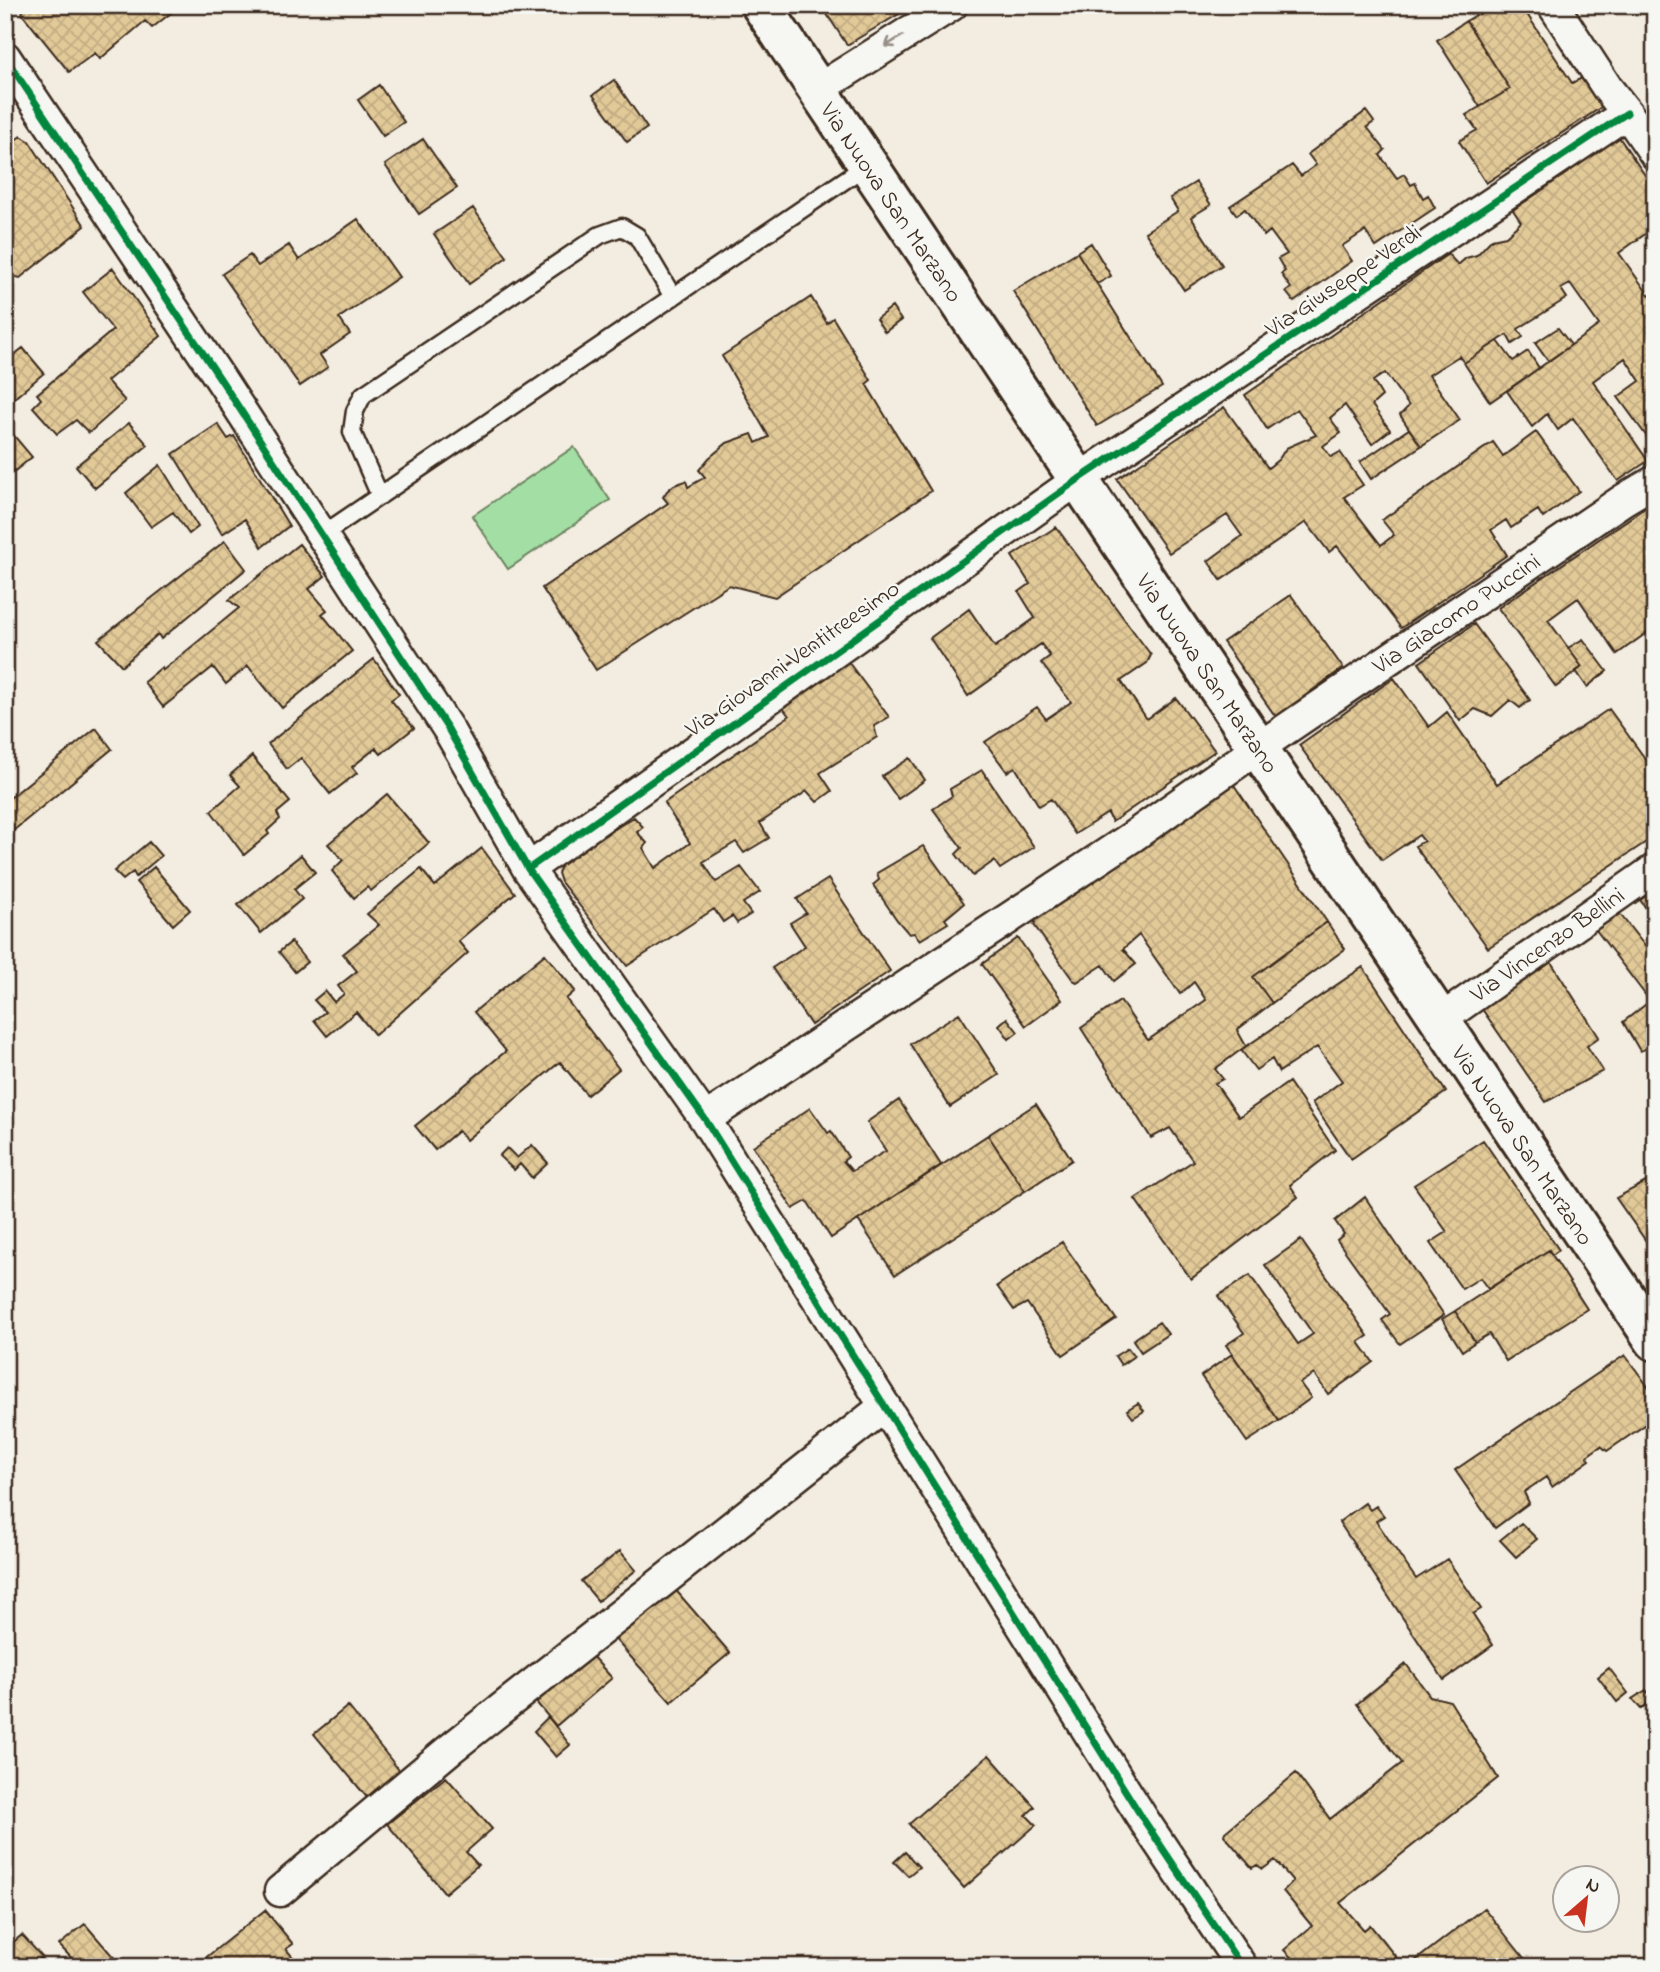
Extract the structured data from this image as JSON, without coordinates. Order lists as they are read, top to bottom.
{
  "streets": {
    "main road": ["Via Nuova San Marzano"],
    "street": [
      "Via Giuseppe Verdi",
      "Via Giacomo Puccini",
      "Via Giovanni Ventitreesimo",
      "Via Vincenzo Bellini"
    ]
  },
  "crossings": [
    ["Via Nuova San Marzano", "Via Giuseppe Verdi"],
    ["Via Nuova San Marzano", "Via Giacomo Puccini"],
    ["Via Nuova San Marzano", "Via Giovanni Ventitreesimo"],
    ["Via Nuova San Marzano", "Via Vincenzo Bellini"],
    ["Via Giuseppe Verdi", "Via Giovanni Ventitreesimo"]
  ],
  "north": "top right"
}
